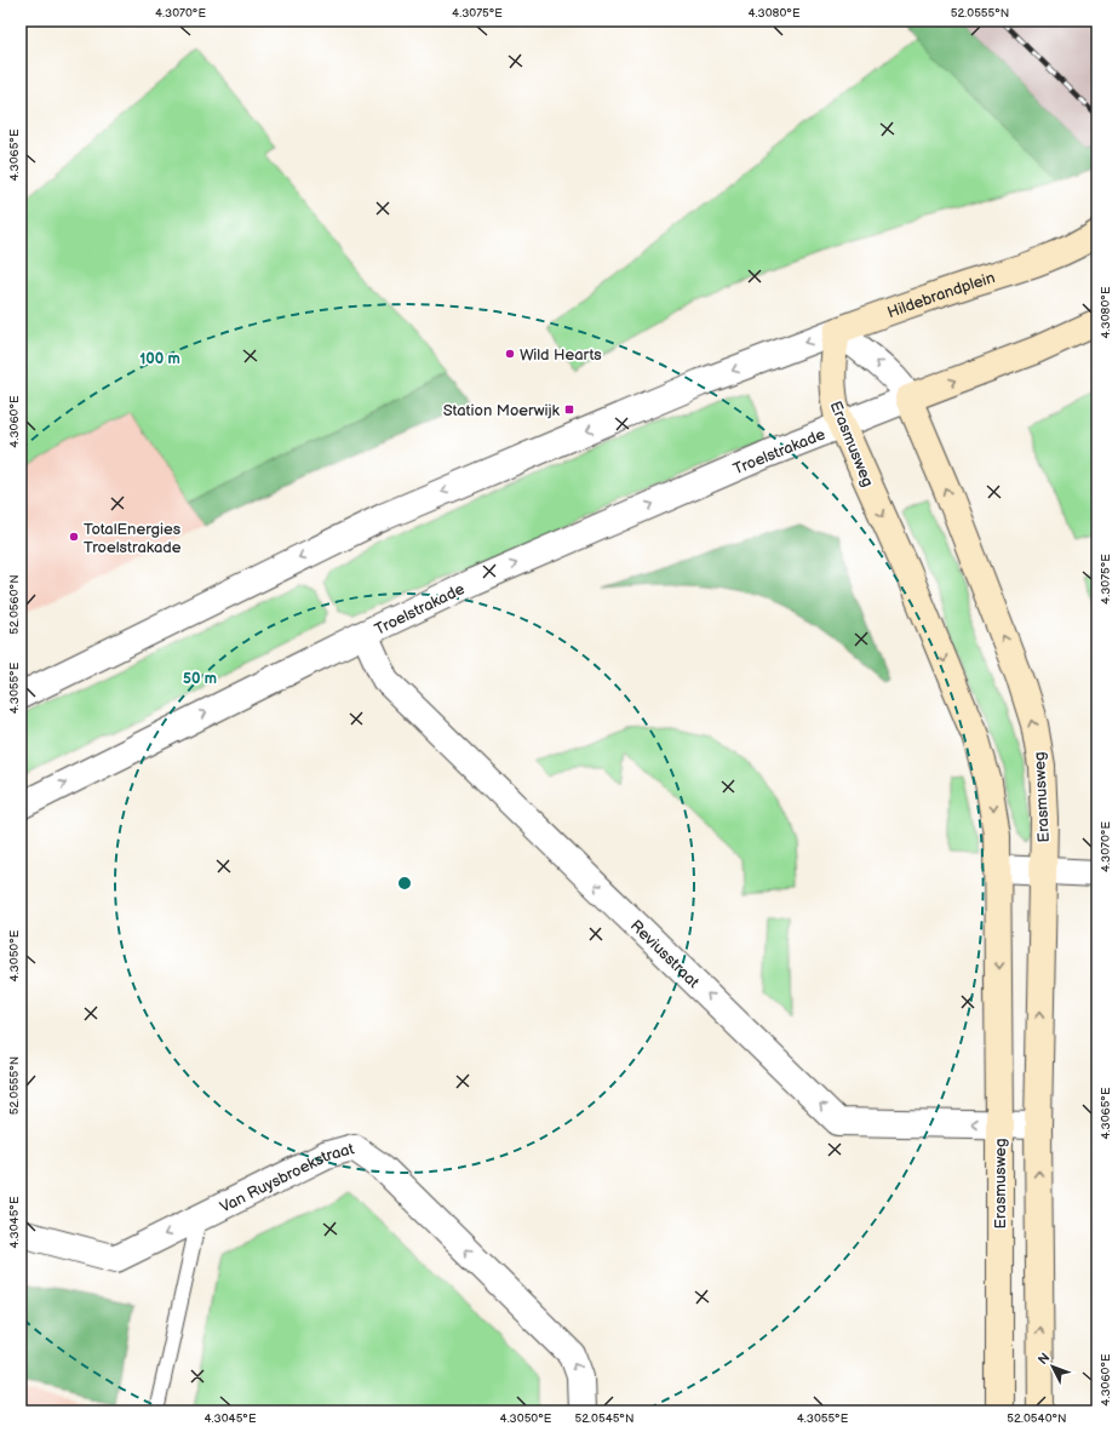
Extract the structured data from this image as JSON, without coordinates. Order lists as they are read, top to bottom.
{
  "streets": {
    "main road": ["Hildebrandplein", "Erasmusweg"],
    "street": ["Troelstrakade", "Reviusstraat", "Van Ruysbroekstraat"]
  },
  "crossings": [
    ["Hildebrandplein", "Erasmusweg"],
    ["Erasmusweg", "Troelstrakade"],
    ["Erasmusweg", "Reviusstraat"],
    ["Troelstrakade", "Reviusstraat"]
  ],
  "one_way": ["Reviusstraat", "Van Ruysbroekstraat"],
  "places": {
    "other": ["Wild Hearts", "TotalEnergies Troelstrakade"],
    "transit": ["Station Moerwijk"]
  },
  "north": "top left",
  "coordinates": [
    "4.3070°E",
    "4.3075°E",
    "4.3080°E",
    "52.0555°N",
    "4.3065°E",
    "4.3060°E",
    "52.0560°N",
    "4.3055°E",
    "4.3050°E",
    "4.3045°E",
    "52.0545°N",
    "52.0540°N"
  ],
  "rings": ["100 m", "50 m"]
}
